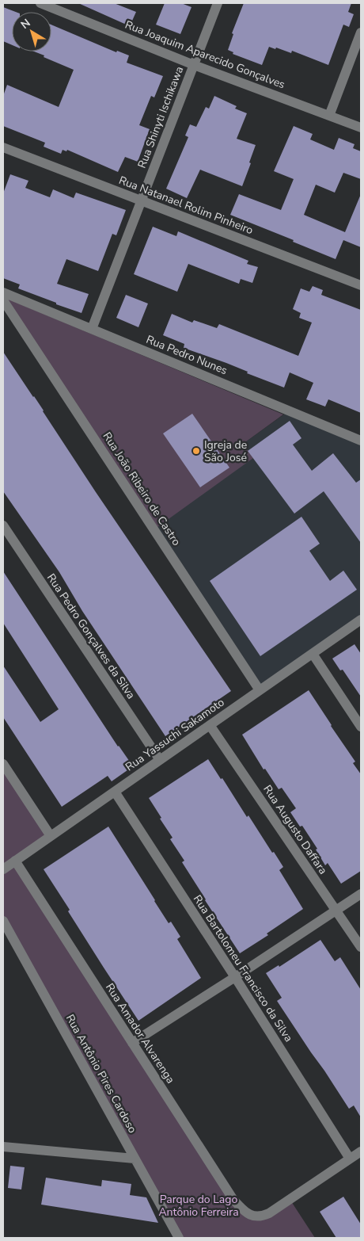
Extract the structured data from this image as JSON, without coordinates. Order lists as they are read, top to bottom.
{
  "streets": {
    "street": [
      "Rua Joaquim Aparecido Gonçalves",
      "Rua Shinyti Ischikawa",
      "Rua Natanael Rolim Pinheiro",
      "Rua Pedro Nunes",
      "Rua João Ribeiro de Castro",
      "Rua Pedro Gonçalves da Silva",
      "Rua Yassuchi Sakamoto",
      "Rua Augusto Daffara",
      "Rua Bartolomeu Francisco da Silva",
      "Rua Amador Alvarenga",
      "Rua Antônio Pires Cardoso"
    ]
  },
  "crossings": [
    ["Rua Joaquim Aparecido Gonçalves", "Rua Shinyti Ischikawa"],
    ["Rua Shinyti Ischikawa", "Rua Natanael Rolim Pinheiro"],
    ["Rua Shinyti Ischikawa", "Rua Pedro Nunes"],
    ["Rua João Ribeiro de Castro", "Rua Yassuchi Sakamoto"],
    ["Rua Pedro Gonçalves da Silva", "Rua Yassuchi Sakamoto"],
    ["Rua Yassuchi Sakamoto", "Rua Augusto Daffara"],
    ["Rua Yassuchi Sakamoto", "Rua Bartolomeu Francisco da Silva"],
    ["Rua Yassuchi Sakamoto", "Rua Amador Alvarenga"],
    ["Rua Bartolomeu Francisco da Silva", "Rua Amador Alvarenga"]
  ],
  "parks": ["Parque do Lago Antônio Ferreira"],
  "places": ["Igreja de São José"],
  "north": "top left"
}
